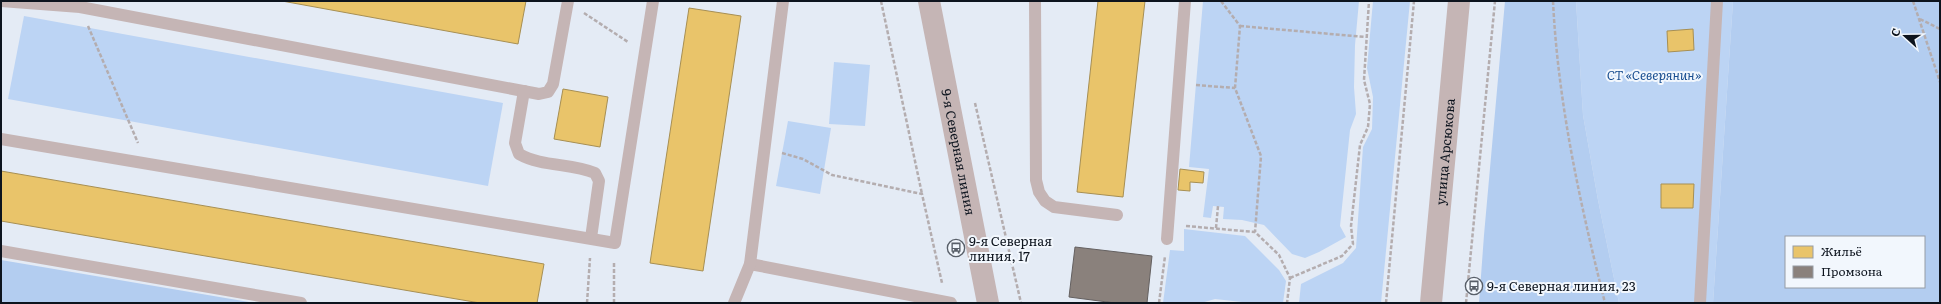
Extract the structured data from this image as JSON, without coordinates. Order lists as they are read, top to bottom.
{
  "streets": {
    "street": ["9-я Северная линия", "улица Арсюкова"]
  },
  "parks": ["СТ «Северянин»"],
  "places": {
    "bus stop": ["9-я Северная линия, 17", "9-я Северная линия, 23"]
  },
  "legend": ["Жильё", "Промзона"],
  "north": "left"
}
